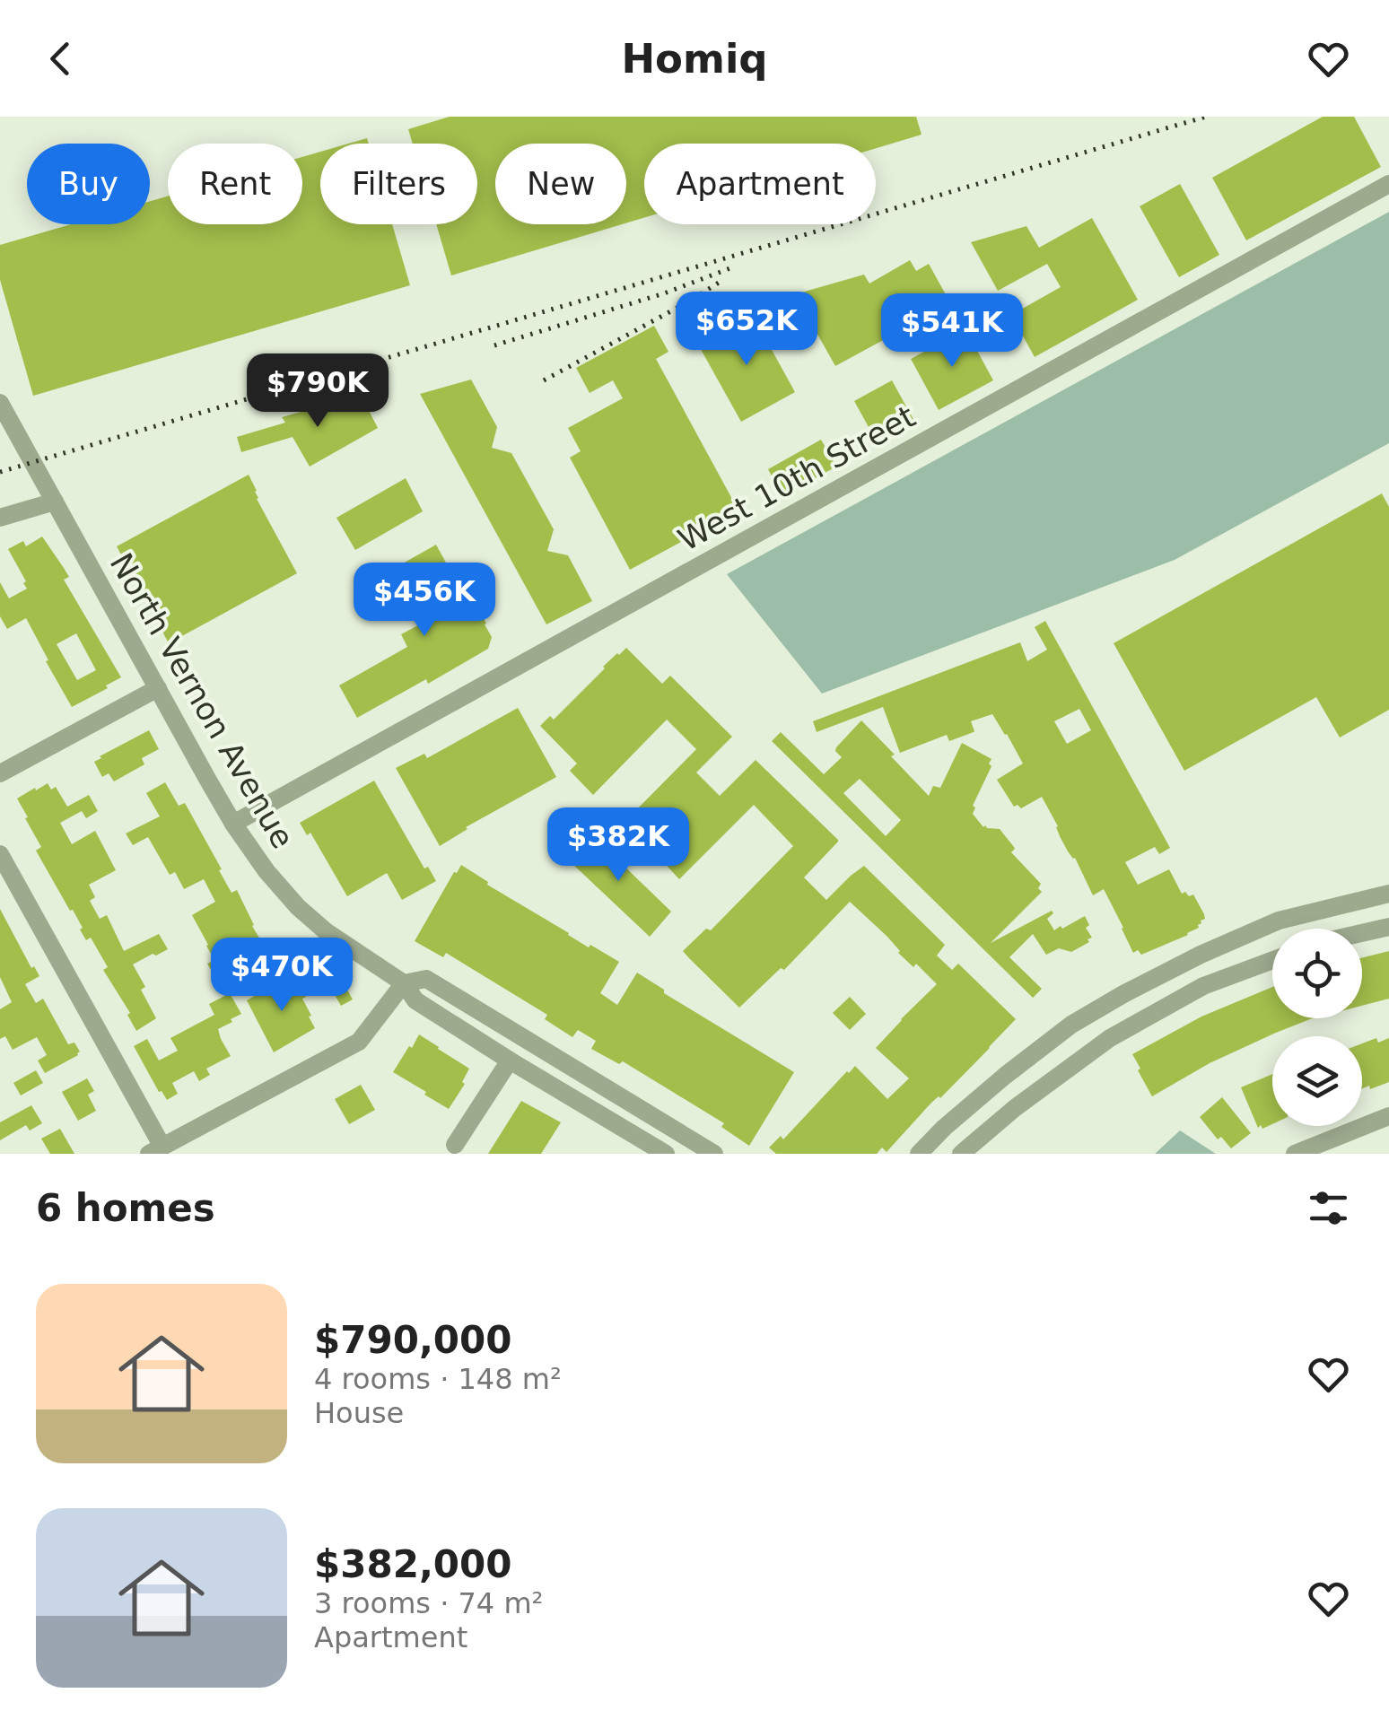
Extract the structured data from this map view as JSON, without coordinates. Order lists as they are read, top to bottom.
{
  "streets": {
    "street": ["West 10th Street", "North Vernon Avenue"]
  },
  "crossings": [
    ["West 10th Street", "North Vernon Avenue"]
  ],
  "page": {
    "header": "Homiq",
    "chip": [
      "Buy",
      "Rent",
      "Filters",
      "New",
      "Apartment"
    ],
    "price": [
      "$652K",
      "$541K",
      "$790K",
      "$456K",
      "$382K",
      "$470K"
    ],
    "heading": "6 homes",
    "list": [
      {
        "name": "$790,000",
        "note": "4 rooms · 148 m² · House"
      },
      {
        "name": "$382,000",
        "note": "3 rooms · 74 m² · Apartment"
      }
    ]
  }
}
